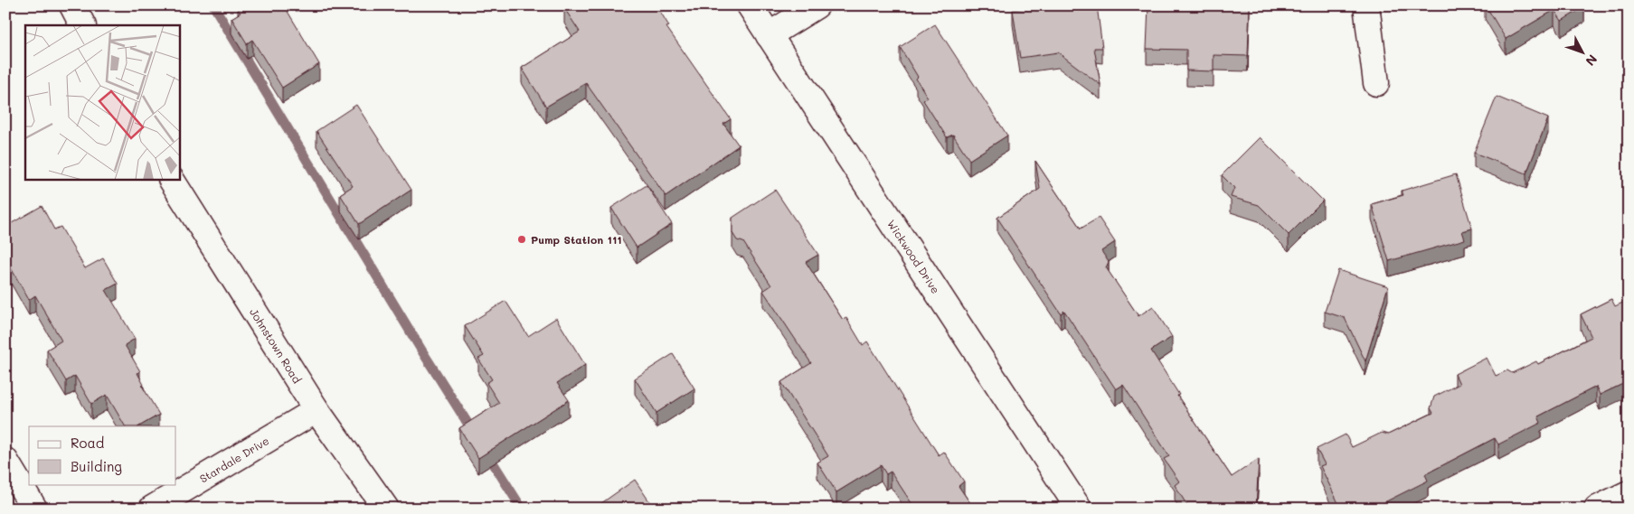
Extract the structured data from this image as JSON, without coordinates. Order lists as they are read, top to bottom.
{
  "streets": {
    "street": ["Wickwood Drive", "Johnstown Road", "Stardale Drive"]
  },
  "crossings": [
    ["Johnstown Road", "Stardale Drive"]
  ],
  "places": ["Pump Station 111"],
  "legend": ["Road", "Building"],
  "north": "bottom right"
}
